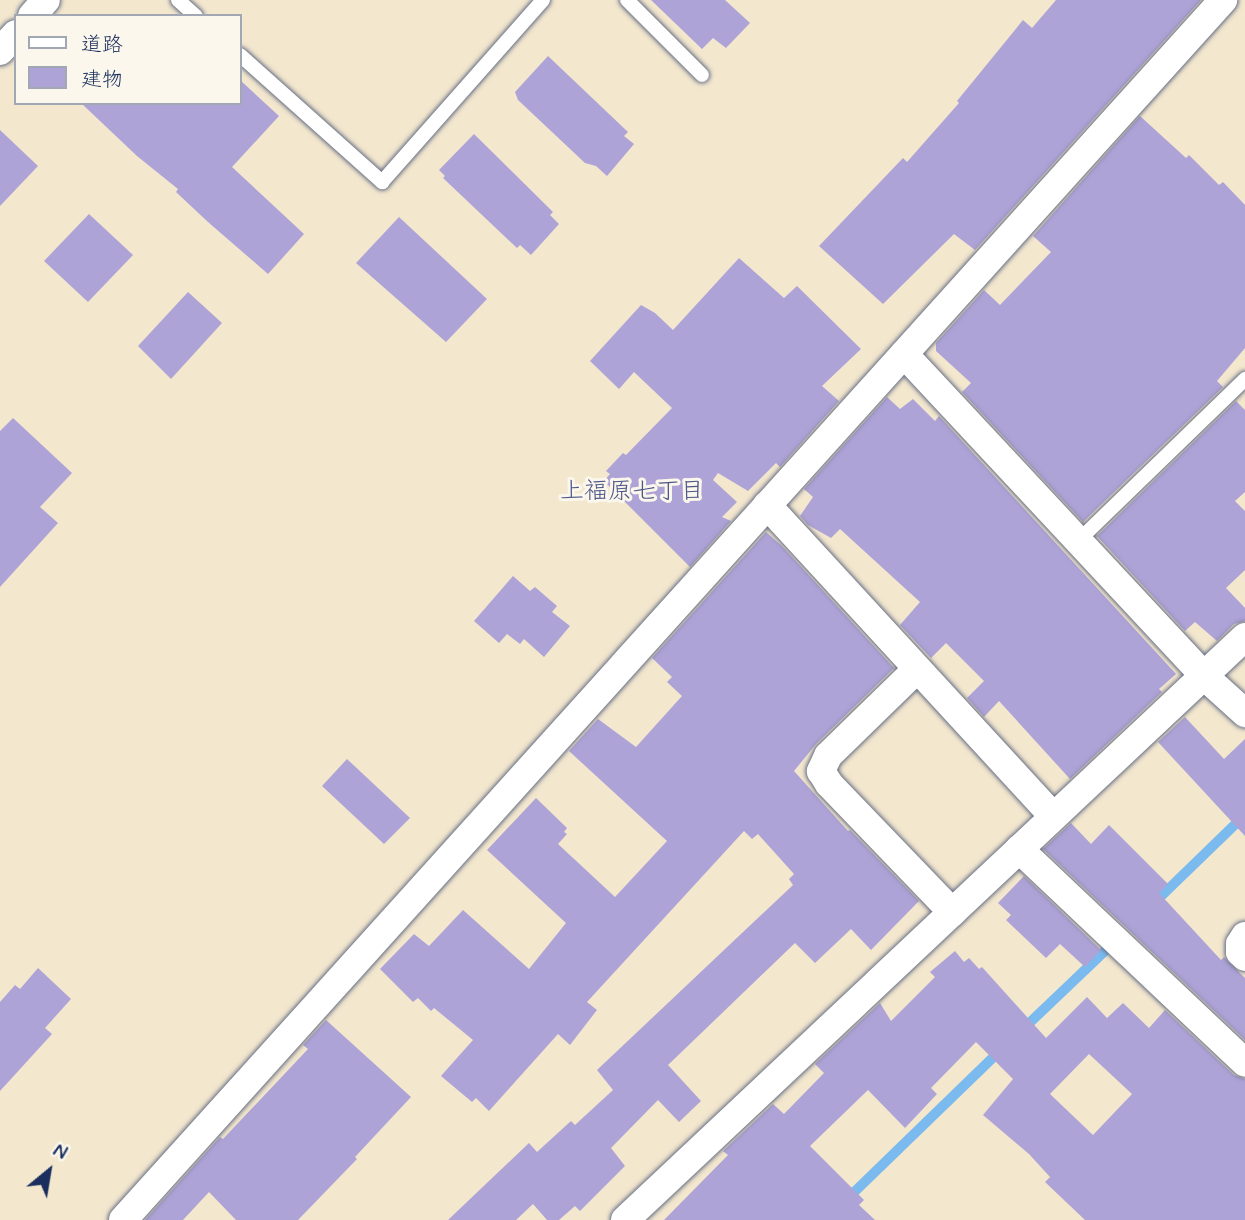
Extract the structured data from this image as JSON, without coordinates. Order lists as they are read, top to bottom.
{
  "districts": ["上福原七丁目"],
  "legend": ["道路", "建物"],
  "north": "top right"
}
